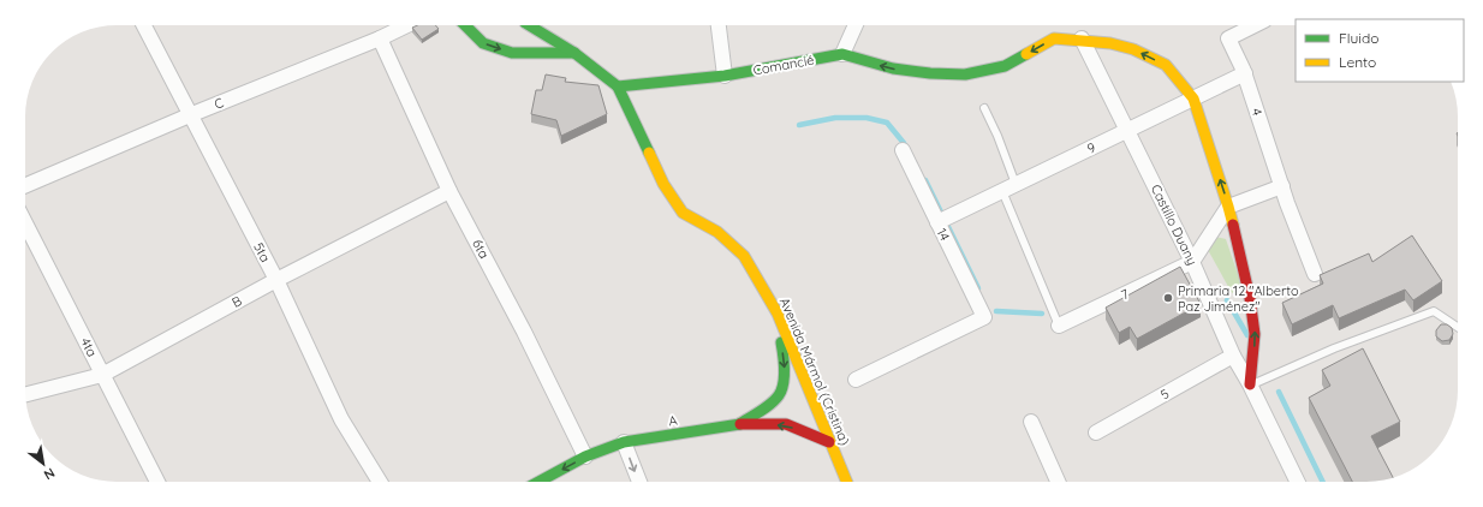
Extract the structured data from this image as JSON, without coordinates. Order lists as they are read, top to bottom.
{
  "streets": {
    "main road": ["Comancié", "Avenida Mármol (Cristina)", "A"],
    "street": [
      "C",
      "4",
      "9",
      "Castillo Duany",
      "14",
      "6ta",
      "5ta",
      "7",
      "B",
      "4ta",
      "5"
    ]
  },
  "crossings": [
    ["Comancié", "Avenida Mármol (Cristina)"],
    ["C", "6ta"],
    ["C", "5ta"],
    ["4", "9"],
    ["9", "Castillo Duany"],
    ["9", "14"],
    ["Castillo Duany", "7"],
    ["Castillo Duany", "5"],
    ["6ta", "B"],
    ["6ta", "A"],
    ["5ta", "B"],
    ["B", "4ta"],
    ["Avenida Mármol (Cristina)", "A"]
  ],
  "one_way": ["A"],
  "places": ["Primaria 12 \"Alberto Paz Jiménez\""],
  "legend": ["Fluido", "Lento"],
  "north": "bottom right"
}
